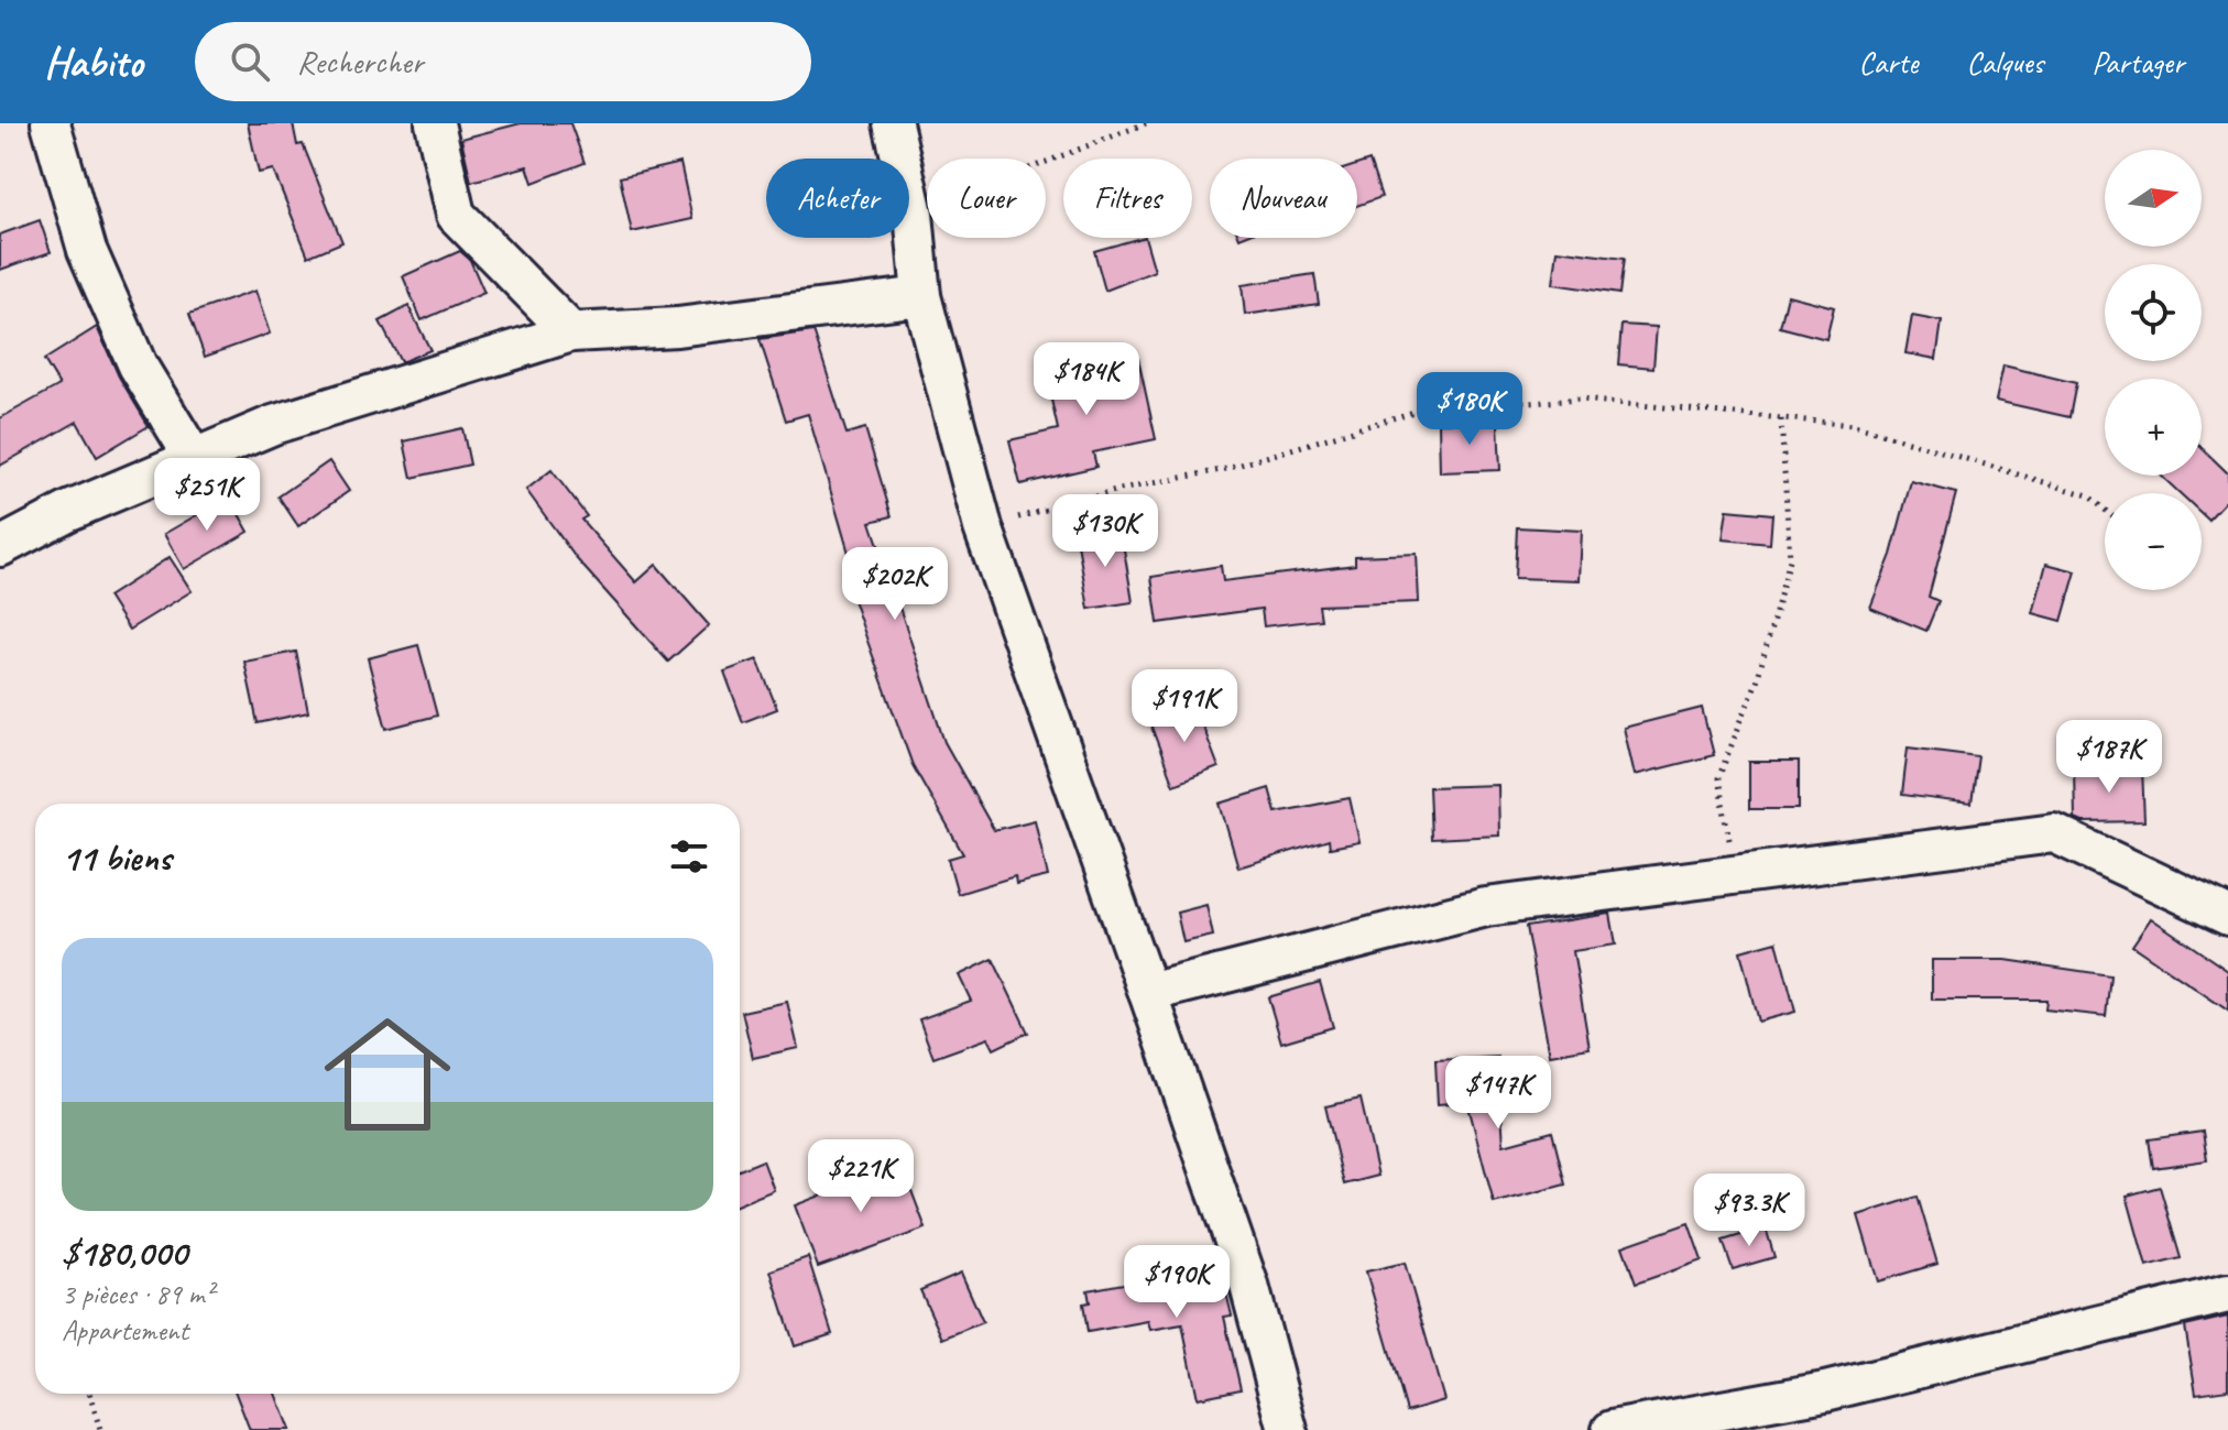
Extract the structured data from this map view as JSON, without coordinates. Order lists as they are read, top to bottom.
{
  "north": "right",
  "page": {
    "header": "Habito",
    "search": "Rechercher",
    "nav": ["Carte", "Calques", "Partager"],
    "map_buttons": ["+", "−"],
    "chip": [
      "Acheter",
      "Louer",
      "Filtres",
      "Nouveau"
    ],
    "price": [
      "$184K",
      "$180K",
      "$251K",
      "$130K",
      "$202K",
      "$191K",
      "$187K",
      "$147K",
      "$221K",
      "$93.3K",
      "$190K"
    ],
    "heading": "11 biens",
    "list": [
      {
        "name": "$180,000",
        "note": "3 pièces · 89 m² · Appartement"
      }
    ]
  }
}
